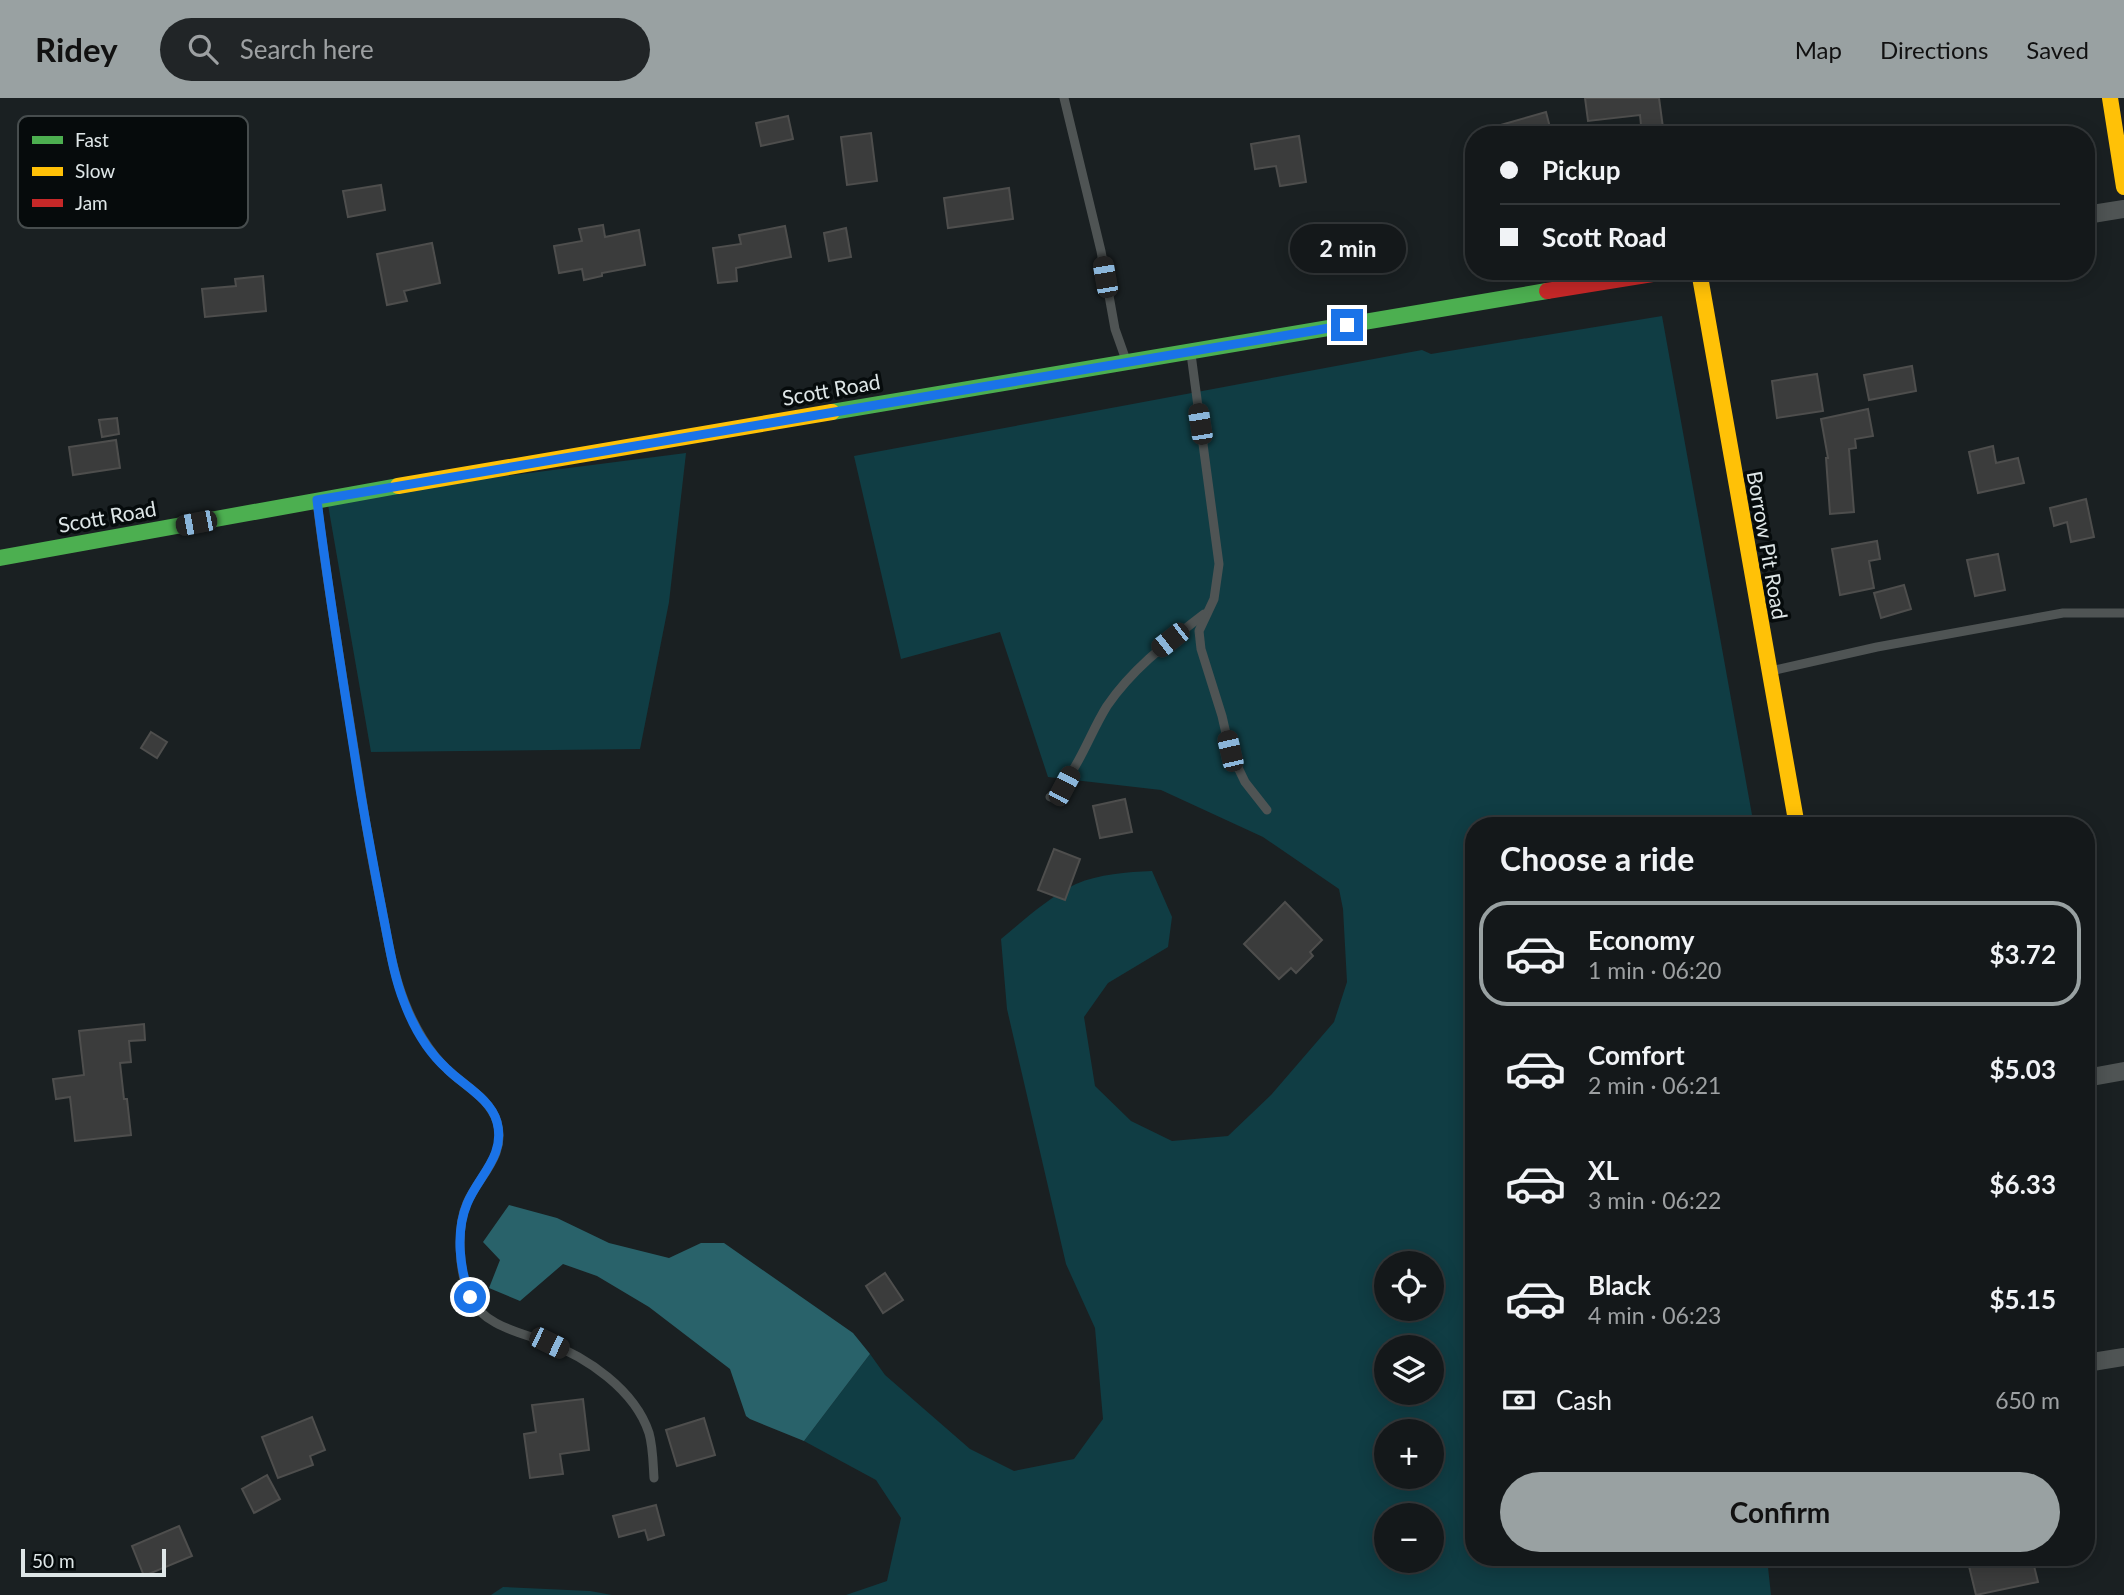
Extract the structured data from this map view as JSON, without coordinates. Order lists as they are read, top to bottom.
{
  "streets": {
    "street": ["Scott Road", "Borrow Pit Road"]
  },
  "legend": ["Fast", "Slow", "Jam"],
  "scale_bar": "50 m",
  "page": {
    "header": "Ridey",
    "search": "Search here",
    "nav": ["Map", "Directions", "Saved"],
    "banner": ["Pickup", "Scott Road"],
    "bubble": "2 min",
    "heading": "Choose a ride",
    "list": [
      {
        "name": "Economy",
        "note": "1 min · 06:20",
        "value": "$3.72"
      },
      {
        "name": "Comfort",
        "note": "2 min · 06:21",
        "value": "$5.03"
      },
      {
        "name": "XL",
        "note": "3 min · 06:22",
        "value": "$6.33"
      },
      {
        "name": "Black",
        "note": "4 min · 06:23",
        "value": "$5.15"
      }
    ],
    "map_buttons": ["+", "−"],
    "pay": ["Cash", "650 m"],
    "buttons": "Confirm",
    "scale": "50 m"
  }
}
